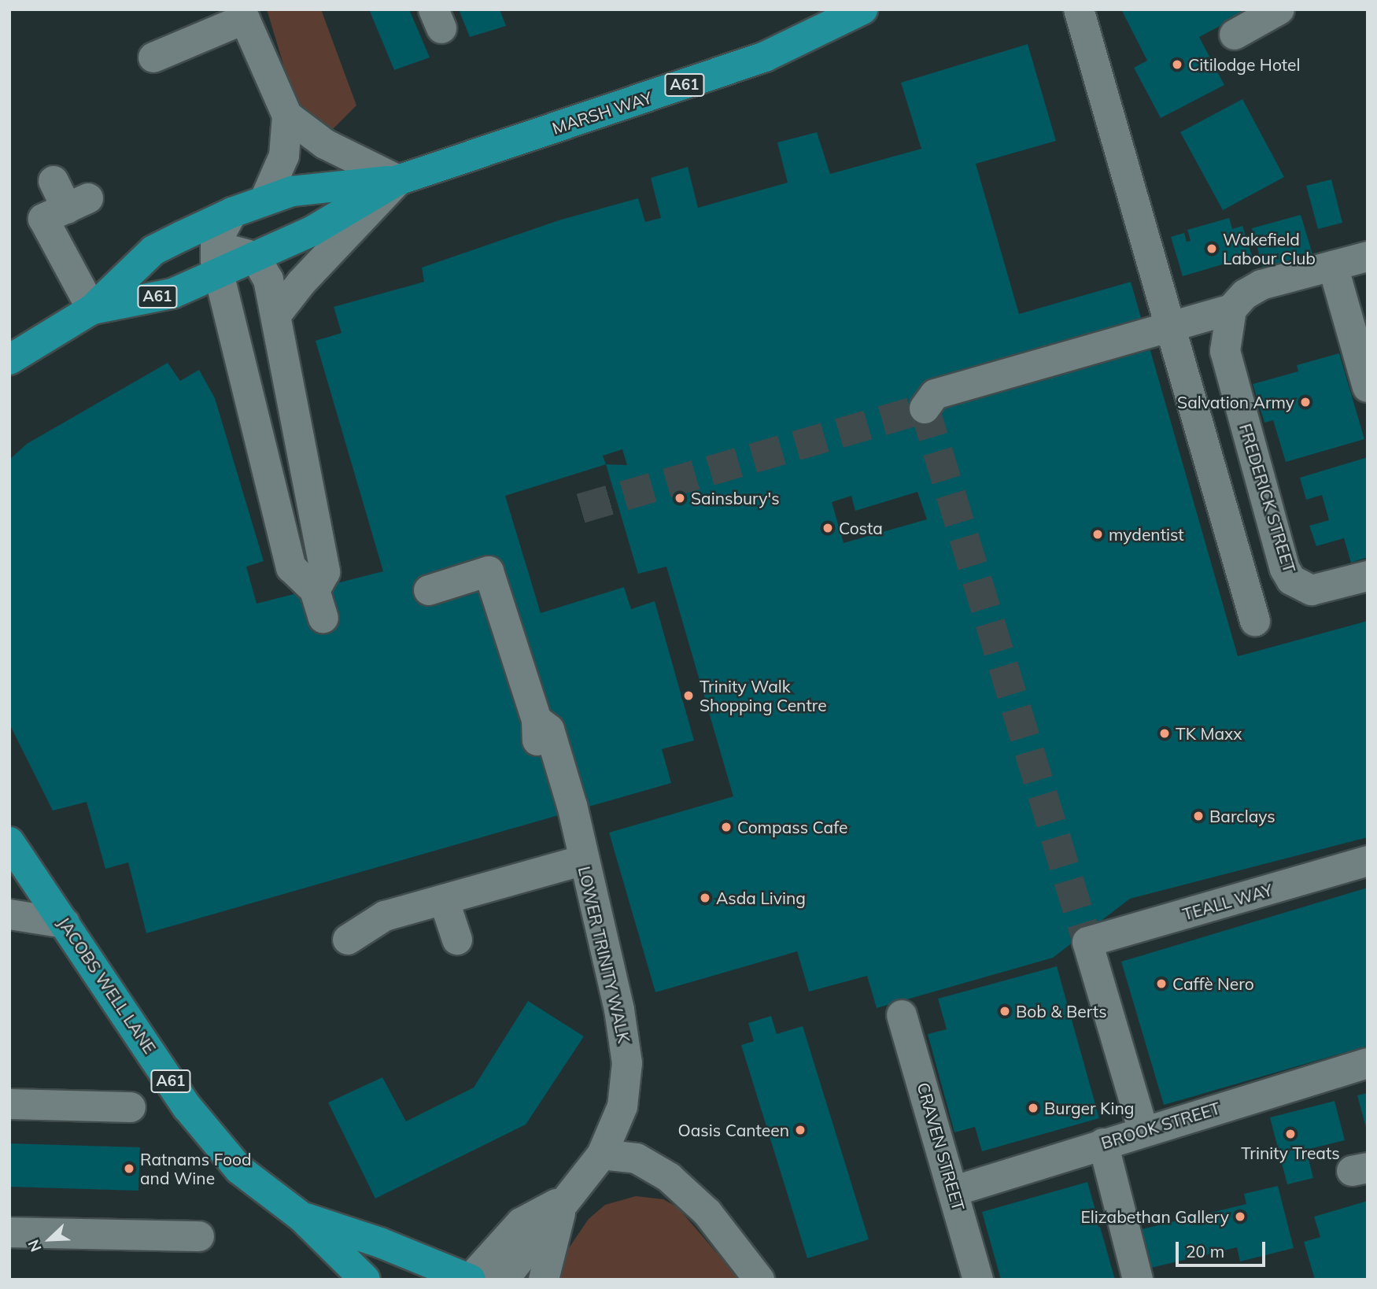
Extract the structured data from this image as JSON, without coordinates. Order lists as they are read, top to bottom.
{
  "streets": {
    "highway": ["A61", "MARSH WAY", "JACOBS WELL LANE"],
    "street": [
      "FREDERICK STREET",
      "TEALL WAY",
      "LOWER TRINITY WALK",
      "BROOK STREET",
      "CRAVEN STREET"
    ]
  },
  "crossings": [
    ["TEALL WAY", "BROOK STREET"],
    ["BROOK STREET", "CRAVEN STREET"]
  ],
  "places": [
    "Citilodge Hotel",
    "Wakefield Labour Club",
    "Salvation Army",
    "Sainsbury's",
    "Costa",
    "mydentist",
    "Trinity Walk Shopping Centre",
    "TK Maxx",
    "Barclays",
    "Compass Cafe",
    "Asda Living",
    "Caffè Nero",
    "Bob & Berts",
    "Burger King",
    "Oasis Canteen",
    "Trinity Treats",
    "Ratnams Food and Wine",
    "Elizabethan Gallery"
  ],
  "scale_bar": "20 m",
  "north": "bottom left"
}
